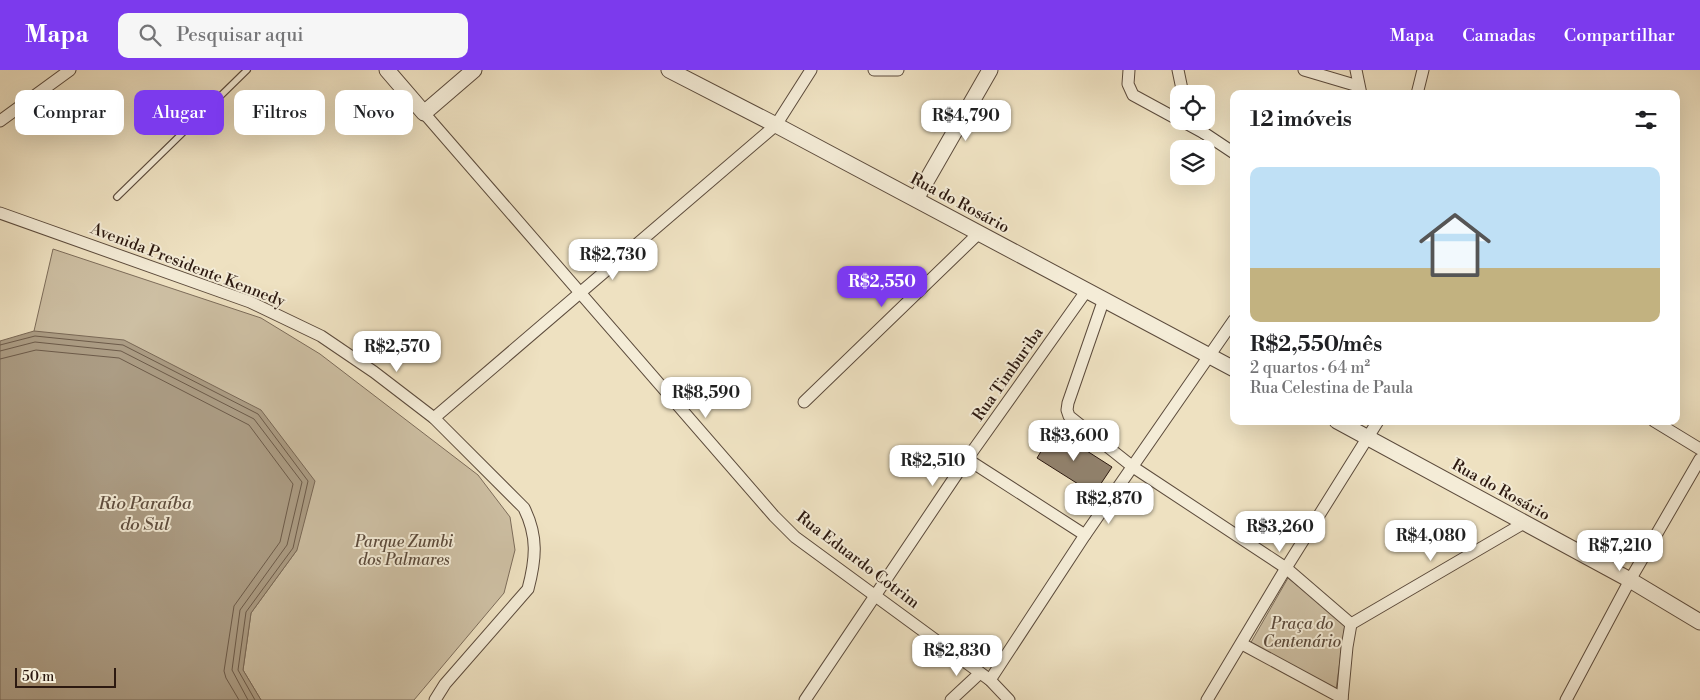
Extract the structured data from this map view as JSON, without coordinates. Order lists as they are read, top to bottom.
{
  "streets": {
    "street": [
      "Rua do Rosário",
      "Avenida Presidente Kennedy",
      "Rua Timburiba",
      "Rua Eduardo Cotrim"
    ]
  },
  "crossings": [
    ["Rua do Rosário", "Rua Timburiba"],
    ["Rua Timburiba", "Rua Eduardo Cotrim"]
  ],
  "water": ["Rio Paraíba do Sul"],
  "parks": ["Parque Zumbi dos Palmares", "Praça do Centenário"],
  "scale_bar": "50 m",
  "page": {
    "header": "Mapa",
    "search": "Pesquisar aqui",
    "nav": ["Mapa", "Camadas", "Compartilhar"],
    "chip": [
      "Comprar",
      "Alugar",
      "Filtros",
      "Novo"
    ],
    "heading": "12 imóveis",
    "price": [
      "R$4,790",
      "R$2,730",
      "R$2,550",
      "R$2,570",
      "R$8,590",
      "R$3,600",
      "R$2,510",
      "R$2,870",
      "R$3,260",
      "R$4,080",
      "R$7,210",
      "R$2,830"
    ],
    "list": [
      {
        "name": "R$2,550/mês",
        "note": "2 quartos · 64 m² · Rua Celestina de Paula"
      }
    ],
    "scale": "50 m"
  }
}
